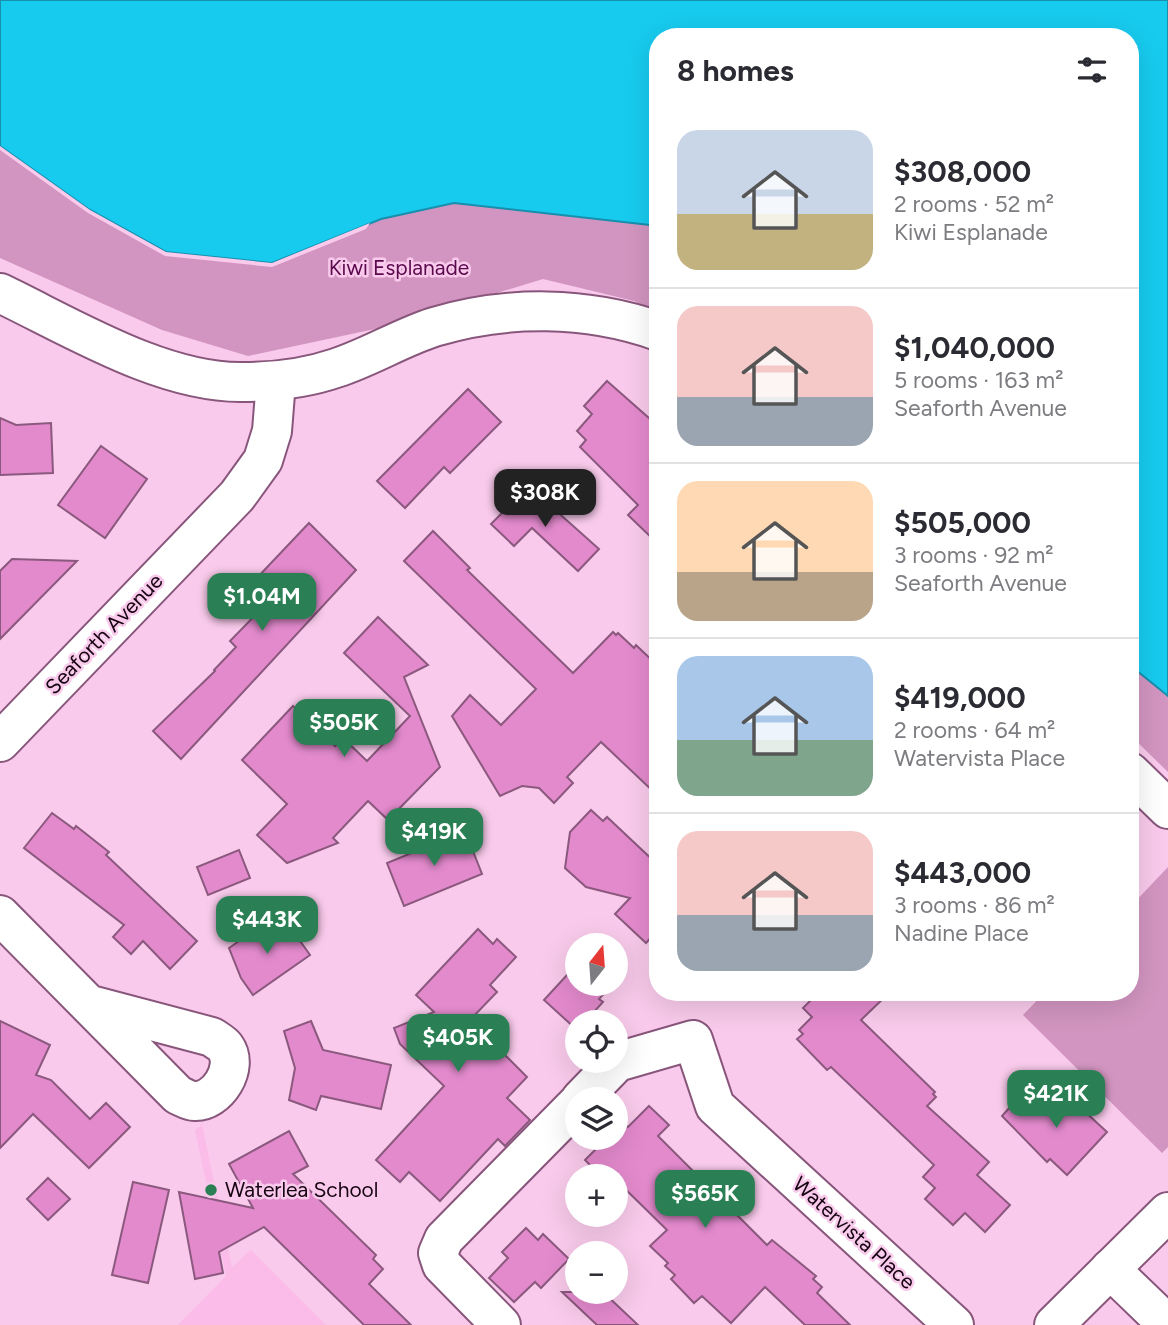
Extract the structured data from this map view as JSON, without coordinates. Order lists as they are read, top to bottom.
{
  "streets": {
    "street": ["Seaforth Avenue", "Watervista Place"]
  },
  "parks": ["Kiwi Esplanade"],
  "places": ["Waterlea School"],
  "north": "top",
  "page": {
    "heading": "8 homes",
    "list": [
      {
        "name": "$308,000",
        "note": "2 rooms · 52 m² · Kiwi Esplanade"
      },
      {
        "name": "$1,040,000",
        "note": "5 rooms · 163 m² · Seaforth Avenue"
      },
      {
        "name": "$505,000",
        "note": "3 rooms · 92 m² · Seaforth Avenue"
      },
      {
        "name": "$419,000",
        "note": "2 rooms · 64 m² · Watervista Place"
      },
      {
        "name": "$443,000",
        "note": "3 rooms · 86 m² · Nadine Place"
      }
    ],
    "price": [
      "$308K",
      "$1.04M",
      "$505K",
      "$419K",
      "$443K",
      "$405K",
      "$421K",
      "$565K"
    ],
    "map_buttons": ["+", "−"]
  }
}
